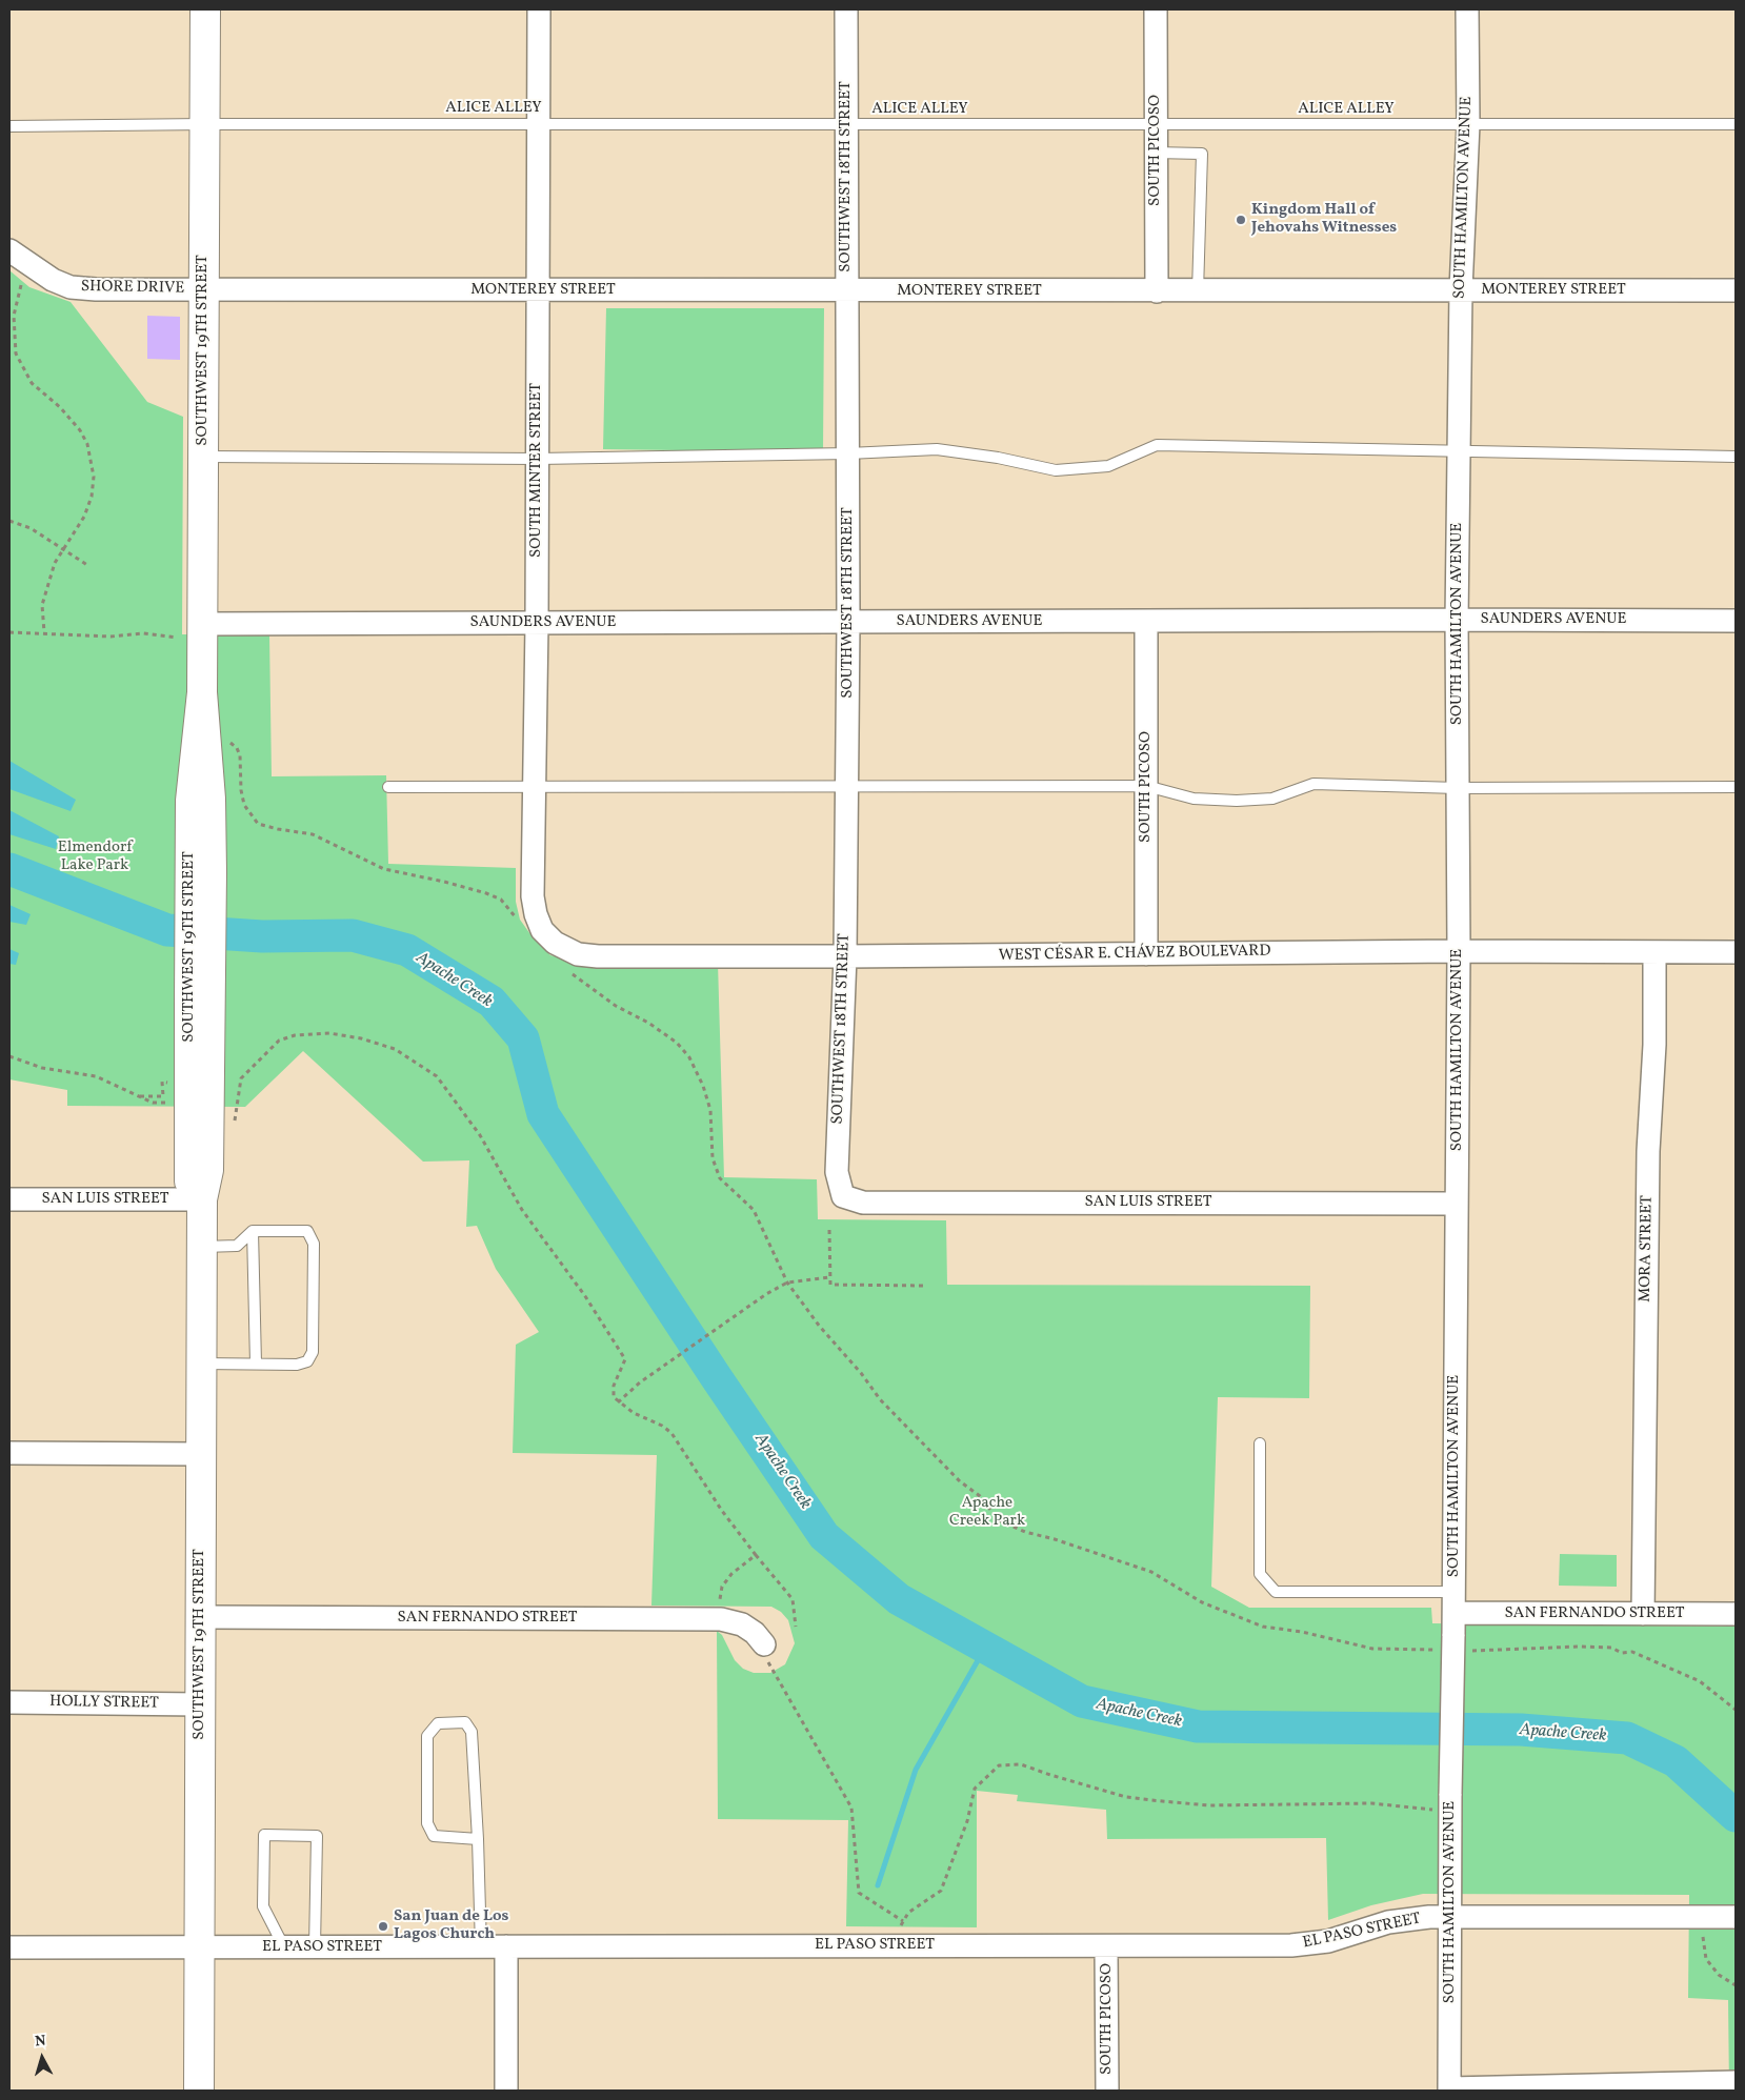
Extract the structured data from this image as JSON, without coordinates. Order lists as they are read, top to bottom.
{
  "streets": {
    "street": [
      "SOUTH PICOSO",
      "SOUTHWEST 18TH STREET",
      "SOUTH HAMILTON AVENUE",
      "SHORE DRIVE",
      "MONTEREY STREET",
      "SOUTHWEST 19TH STREET",
      "SOUTH MINTER STREET",
      "SAUNDERS AVENUE",
      "WEST CÉSAR E. CHÁVEZ BOULEVARD",
      "SAN LUIS STREET",
      "MORA STREET",
      "SAN FERNANDO STREET",
      "HOLLY STREET",
      "EL PASO STREET"
    ],
    "lane": ["ALICE ALLEY"]
  },
  "crossings": [
    ["ALICE ALLEY", "SOUTH PICOSO"],
    ["ALICE ALLEY", "SOUTHWEST 18TH STREET"],
    ["ALICE ALLEY", "SOUTH HAMILTON AVENUE"],
    ["ALICE ALLEY", "SOUTHWEST 19TH STREET"],
    ["ALICE ALLEY", "SOUTH MINTER STREET"],
    ["SOUTH PICOSO", "MONTEREY STREET"],
    ["SOUTH PICOSO", "SAUNDERS AVENUE"],
    ["SOUTH PICOSO", "WEST CÉSAR E. CHÁVEZ BOULEVARD"],
    ["SOUTH PICOSO", "EL PASO STREET"],
    ["SOUTHWEST 18TH STREET", "MONTEREY STREET"],
    ["SOUTHWEST 18TH STREET", "SAUNDERS AVENUE"],
    ["SOUTHWEST 18TH STREET", "WEST CÉSAR E. CHÁVEZ BOULEVARD"],
    ["SOUTHWEST 18TH STREET", "SAN LUIS STREET"],
    ["SOUTH HAMILTON AVENUE", "MONTEREY STREET"],
    ["SOUTH HAMILTON AVENUE", "SAUNDERS AVENUE"],
    ["SOUTH HAMILTON AVENUE", "WEST CÉSAR E. CHÁVEZ BOULEVARD"],
    ["SOUTH HAMILTON AVENUE", "SAN LUIS STREET"],
    ["SOUTH HAMILTON AVENUE", "SAN FERNANDO STREET"],
    ["SOUTH HAMILTON AVENUE", "EL PASO STREET"],
    ["SHORE DRIVE", "MONTEREY STREET"],
    ["SHORE DRIVE", "SOUTHWEST 19TH STREET"],
    ["MONTEREY STREET", "SOUTHWEST 19TH STREET"],
    ["MONTEREY STREET", "SOUTH MINTER STREET"],
    ["SOUTHWEST 19TH STREET", "SAUNDERS AVENUE"],
    ["SOUTHWEST 19TH STREET", "SAN LUIS STREET"],
    ["SOUTHWEST 19TH STREET", "SAN FERNANDO STREET"],
    ["SOUTHWEST 19TH STREET", "HOLLY STREET"],
    ["SOUTHWEST 19TH STREET", "EL PASO STREET"],
    ["SOUTH MINTER STREET", "SAUNDERS AVENUE"],
    ["SOUTH MINTER STREET", "WEST CÉSAR E. CHÁVEZ BOULEVARD"],
    ["WEST CÉSAR E. CHÁVEZ BOULEVARD", "MORA STREET"],
    ["MORA STREET", "SAN FERNANDO STREET"]
  ],
  "water": ["Apache Creek"],
  "parks": ["Elmendorf Lake Park", "Apache Creek Park"],
  "places": ["Kingdom Hall of Jehovahs Witnesses", "San Juan de Los Lagos Church"],
  "north": "top"
}
